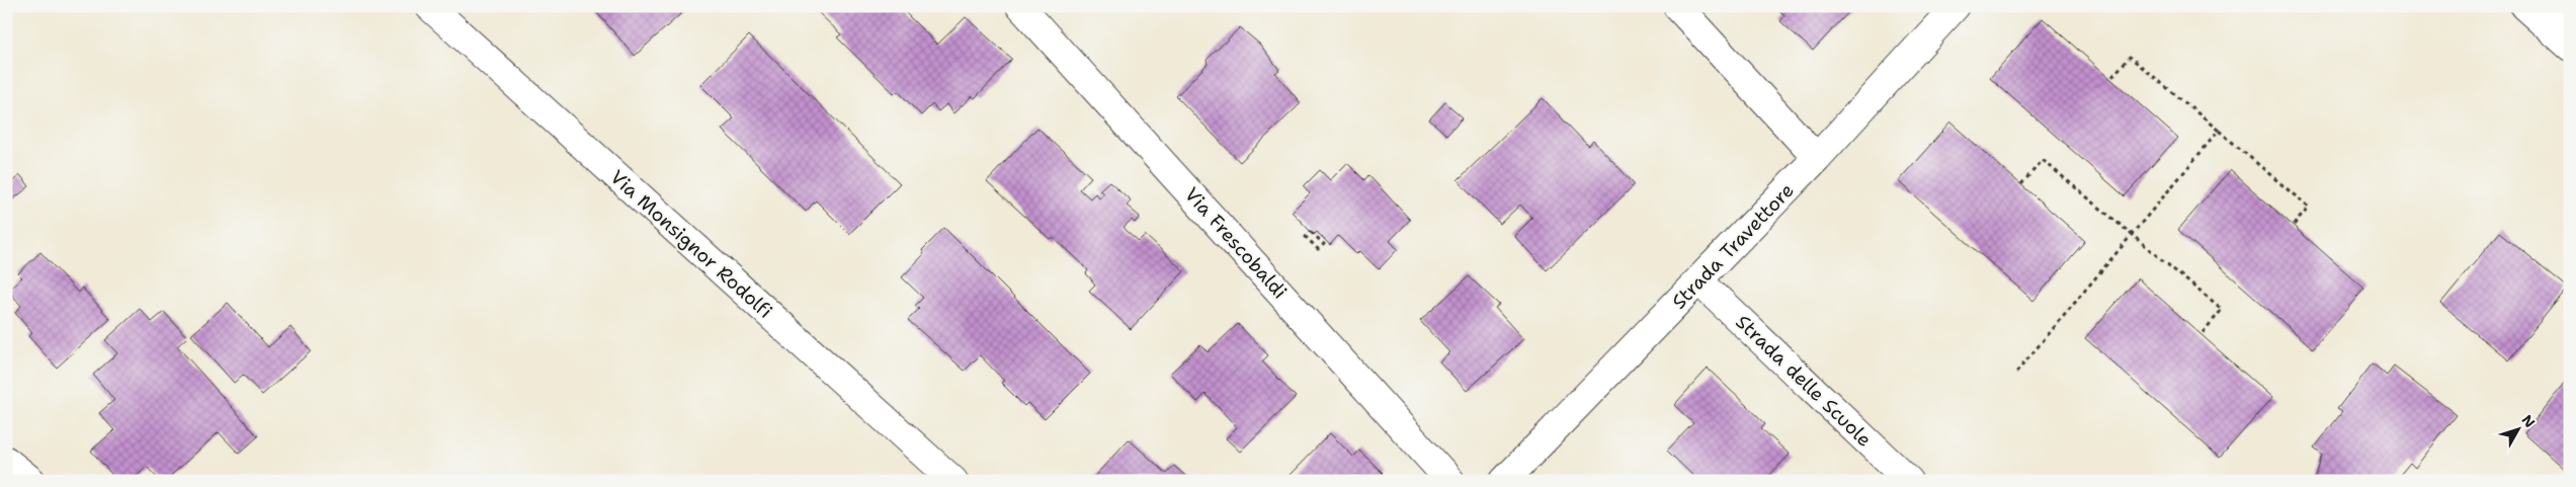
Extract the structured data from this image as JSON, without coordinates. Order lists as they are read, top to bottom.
{
  "streets": {
    "street": [
      "Via Frescobaldi",
      "Via Monsignor Rodolfi",
      "Strada Travettore",
      "Strada delle Scuole"
    ]
  },
  "crossings": [
    ["Strada Travettore", "Strada delle Scuole"]
  ],
  "north": "top right"
}
